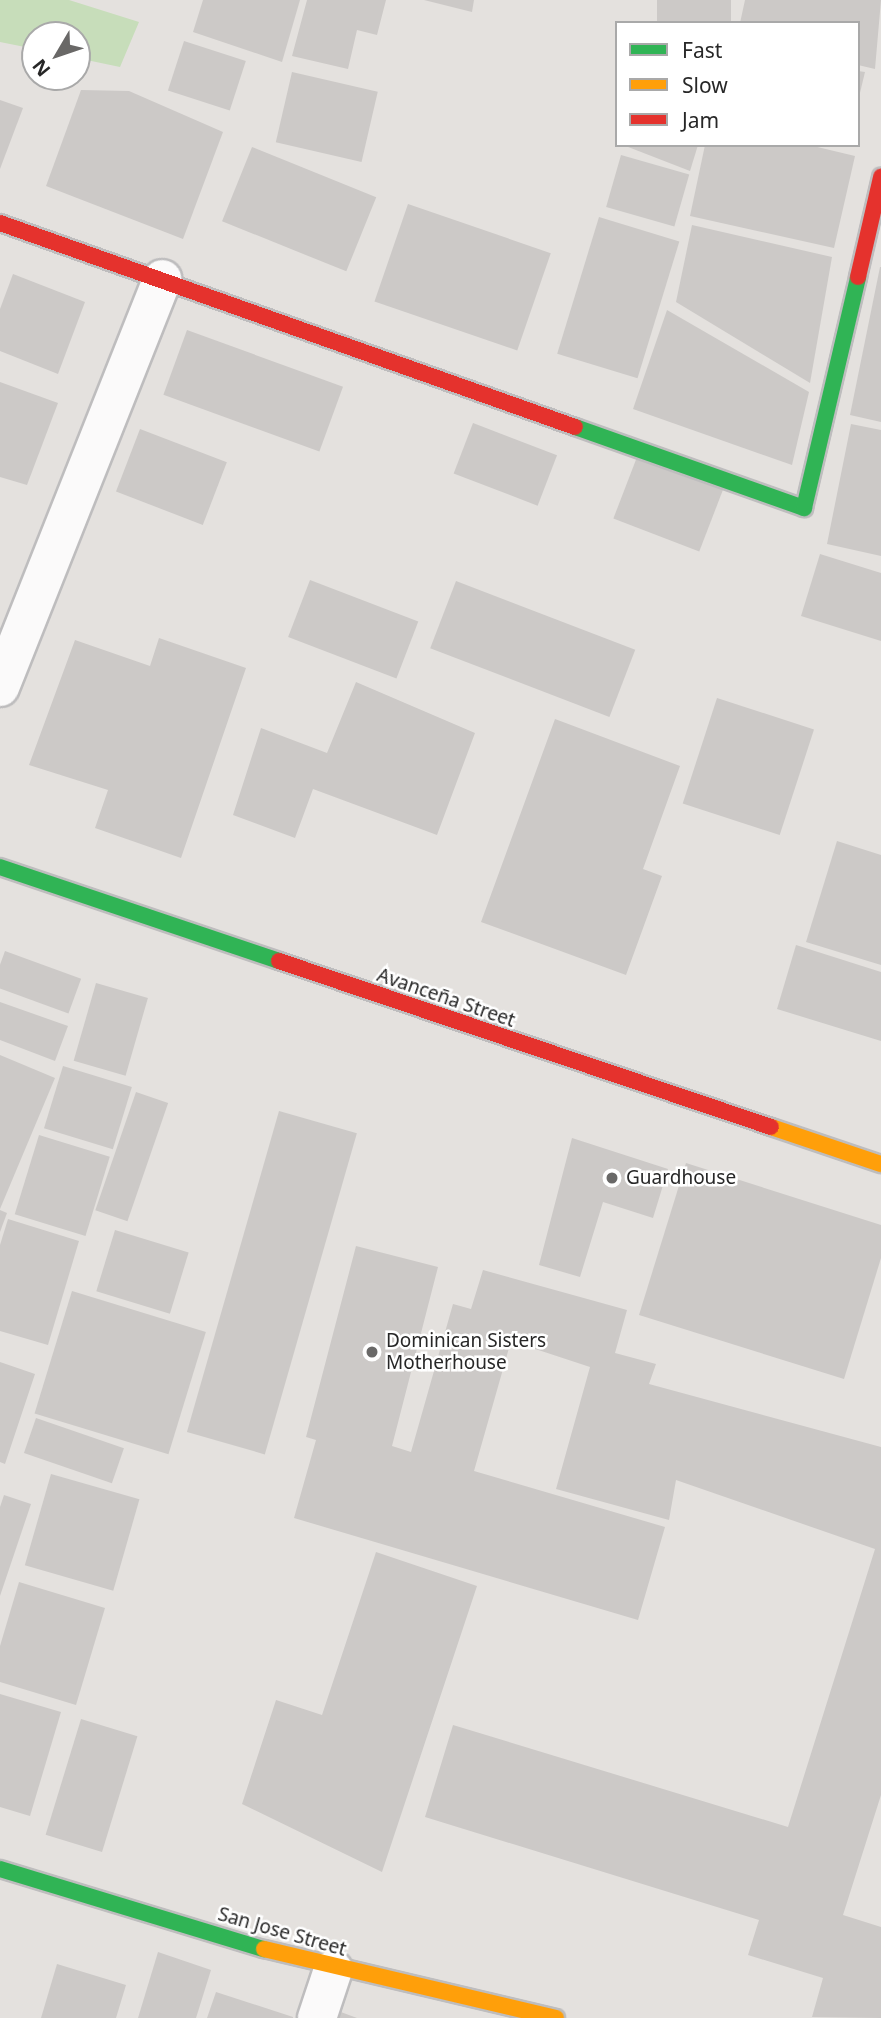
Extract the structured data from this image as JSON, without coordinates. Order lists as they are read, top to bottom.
{
  "streets": {
    "street": ["Avanceña Street", "San Jose Street"]
  },
  "places": ["Guardhouse", "Dominican Sisters Motherhouse"],
  "legend": ["Fast", "Slow", "Jam"],
  "north": "bottom left"
}
